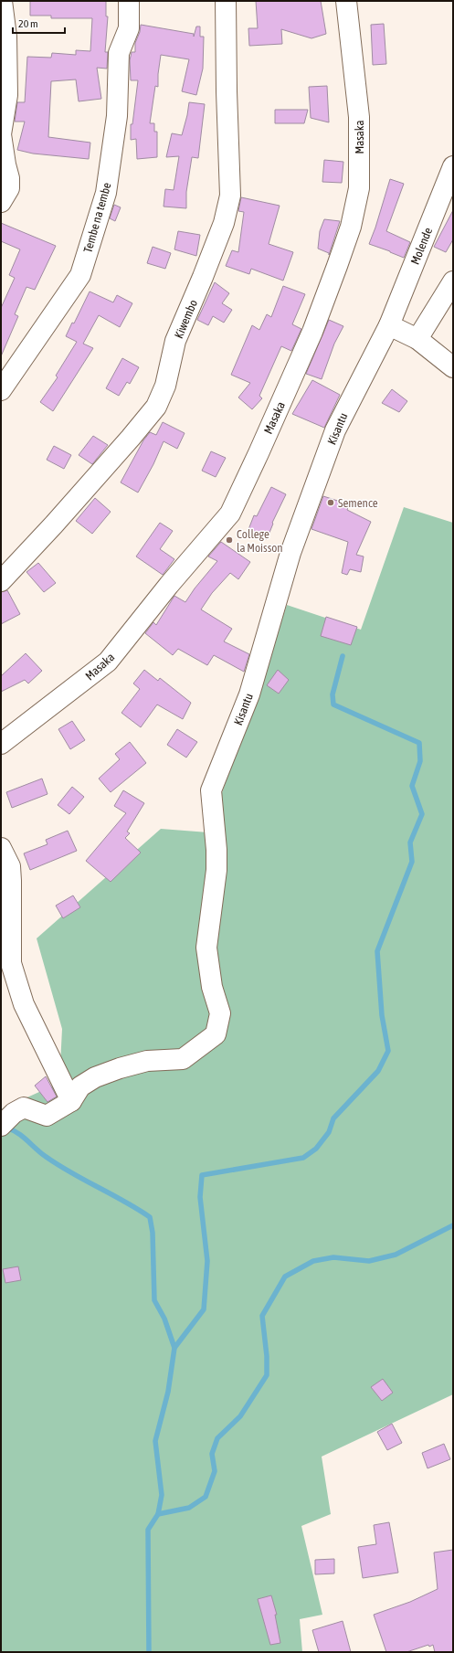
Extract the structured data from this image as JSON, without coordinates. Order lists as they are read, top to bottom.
{
  "streets": {
    "street": [
      "Masaka",
      "Tembe na tembe",
      "Molende",
      "Kiwembo",
      "Kisantu"
    ]
  },
  "crossings": [
    ["Molende", "Kisantu"]
  ],
  "places": ["Semence", "College la Moisson"],
  "scale_bar": "20 m"
}
